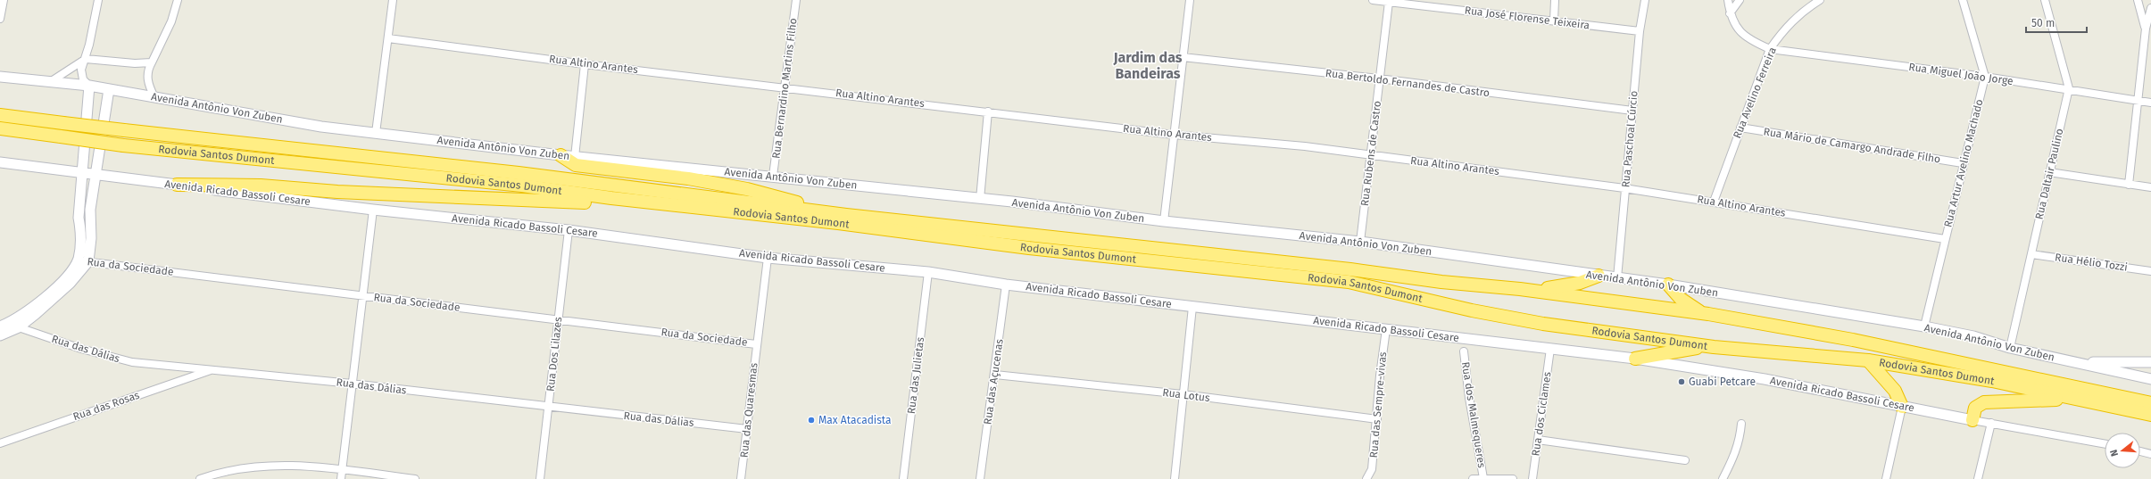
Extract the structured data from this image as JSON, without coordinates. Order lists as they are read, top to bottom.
{
  "streets": {
    "highway": ["Rodovia Santos Dumont"],
    "street": [
      "Rua José Florense Teixeira",
      "Rua Altino Arantes",
      "Rua Miguel João Jorge",
      "Rua Bertoldo Fernandes de Castro",
      "Rua Bernardino Martins Filho",
      "Rua Avelino Ferreira",
      "Avenida Antônio Von Zuben",
      "Rua Paschoal Cúrcio",
      "Rua Mário de Camargo Andrade Filho",
      "Rua Rubens de Castro",
      "Rua Artur Avelino Machado",
      "Rua Daltair Paulino",
      "Avenida Ricado Bassoli Cesare",
      "Rua Hélio Tozzi",
      "Rua da Sociedade",
      "Rua das Dálias",
      "Rua Dos Lilazes",
      "Rua das Julietas",
      "Rua das Açucenas",
      "Rua Lotus",
      "Rua das Sempre-vivas",
      "Rua das Rosas",
      "Rua das Quaresmas",
      "Rua dos Ciclames",
      "Rua dos Malmequeres"
    ]
  },
  "crossings": [
    ["Rua José Florense Teixeira", "Rua Paschoal Cúrcio"],
    ["Rua José Florense Teixeira", "Rua Rubens de Castro"],
    ["Rua Altino Arantes", "Rua Bernardino Martins Filho"],
    ["Rua Altino Arantes", "Rua Avelino Ferreira"],
    ["Rua Altino Arantes", "Rua Paschoal Cúrcio"],
    ["Rua Altino Arantes", "Rua Rubens de Castro"],
    ["Rua Altino Arantes", "Rua Artur Avelino Machado"],
    ["Rua Miguel João Jorge", "Rua Avelino Ferreira"],
    ["Rua Miguel João Jorge", "Rua Artur Avelino Machado"],
    ["Rua Miguel João Jorge", "Rua Daltair Paulino"],
    ["Rua Bertoldo Fernandes de Castro", "Rua Paschoal Cúrcio"],
    ["Rua Bertoldo Fernandes de Castro", "Rua Rubens de Castro"],
    ["Rua Bernardino Martins Filho", "Avenida Antônio Von Zuben"],
    ["Rua Avelino Ferreira", "Rua Mário de Camargo Andrade Filho"],
    ["Avenida Antônio Von Zuben", "Rua Paschoal Cúrcio"],
    ["Avenida Antônio Von Zuben", "Rua Rubens de Castro"],
    ["Avenida Antônio Von Zuben", "Rua Artur Avelino Machado"],
    ["Avenida Antônio Von Zuben", "Rua Daltair Paulino"],
    ["Rua Mário de Camargo Andrade Filho", "Rua Artur Avelino Machado"],
    ["Rua Daltair Paulino", "Rua Hélio Tozzi"],
    ["Avenida Ricado Bassoli Cesare", "Rua Dos Lilazes"],
    ["Avenida Ricado Bassoli Cesare", "Rua das Julietas"],
    ["Avenida Ricado Bassoli Cesare", "Rua das Açucenas"],
    ["Avenida Ricado Bassoli Cesare", "Rua das Sempre-vivas"],
    ["Avenida Ricado Bassoli Cesare", "Rua das Quaresmas"],
    ["Avenida Ricado Bassoli Cesare", "Rua dos Ciclames"],
    ["Rua da Sociedade", "Rua Dos Lilazes"],
    ["Rua da Sociedade", "Rua das Quaresmas"],
    ["Rua das Dálias", "Rua Dos Lilazes"],
    ["Rua das Dálias", "Rua das Rosas"],
    ["Rua das Dálias", "Rua das Quaresmas"],
    ["Rua das Açucenas", "Rua Lotus"],
    ["Rua Lotus", "Rua das Sempre-vivas"]
  ],
  "districts": ["Jardim das Bandeiras"],
  "places": ["Guabi Petcare", "Max Atacadista"],
  "scale_bar": "50 m",
  "north": "left"
}
